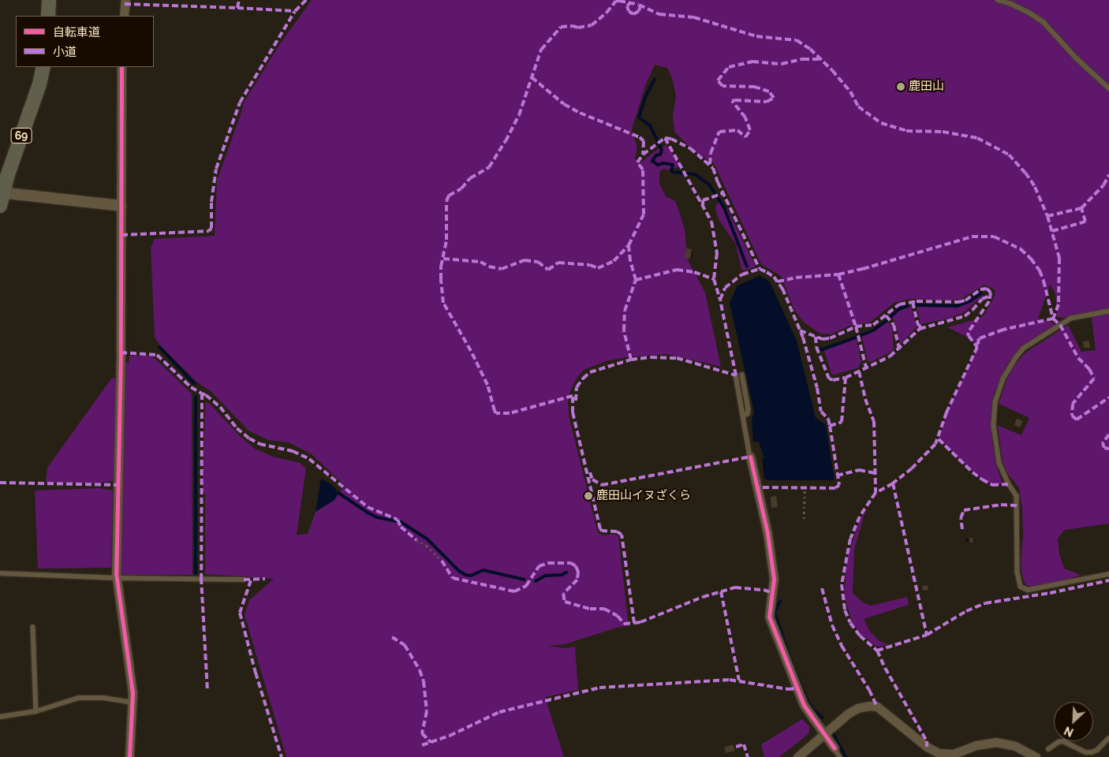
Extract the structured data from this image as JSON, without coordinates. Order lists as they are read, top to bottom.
{
  "streets": {
    "main road": ["69"]
  },
  "places": ["鹿田山", "鹿田山イヌざくら"],
  "legend": ["自転車道", "小道"],
  "north": "bottom left"
}
